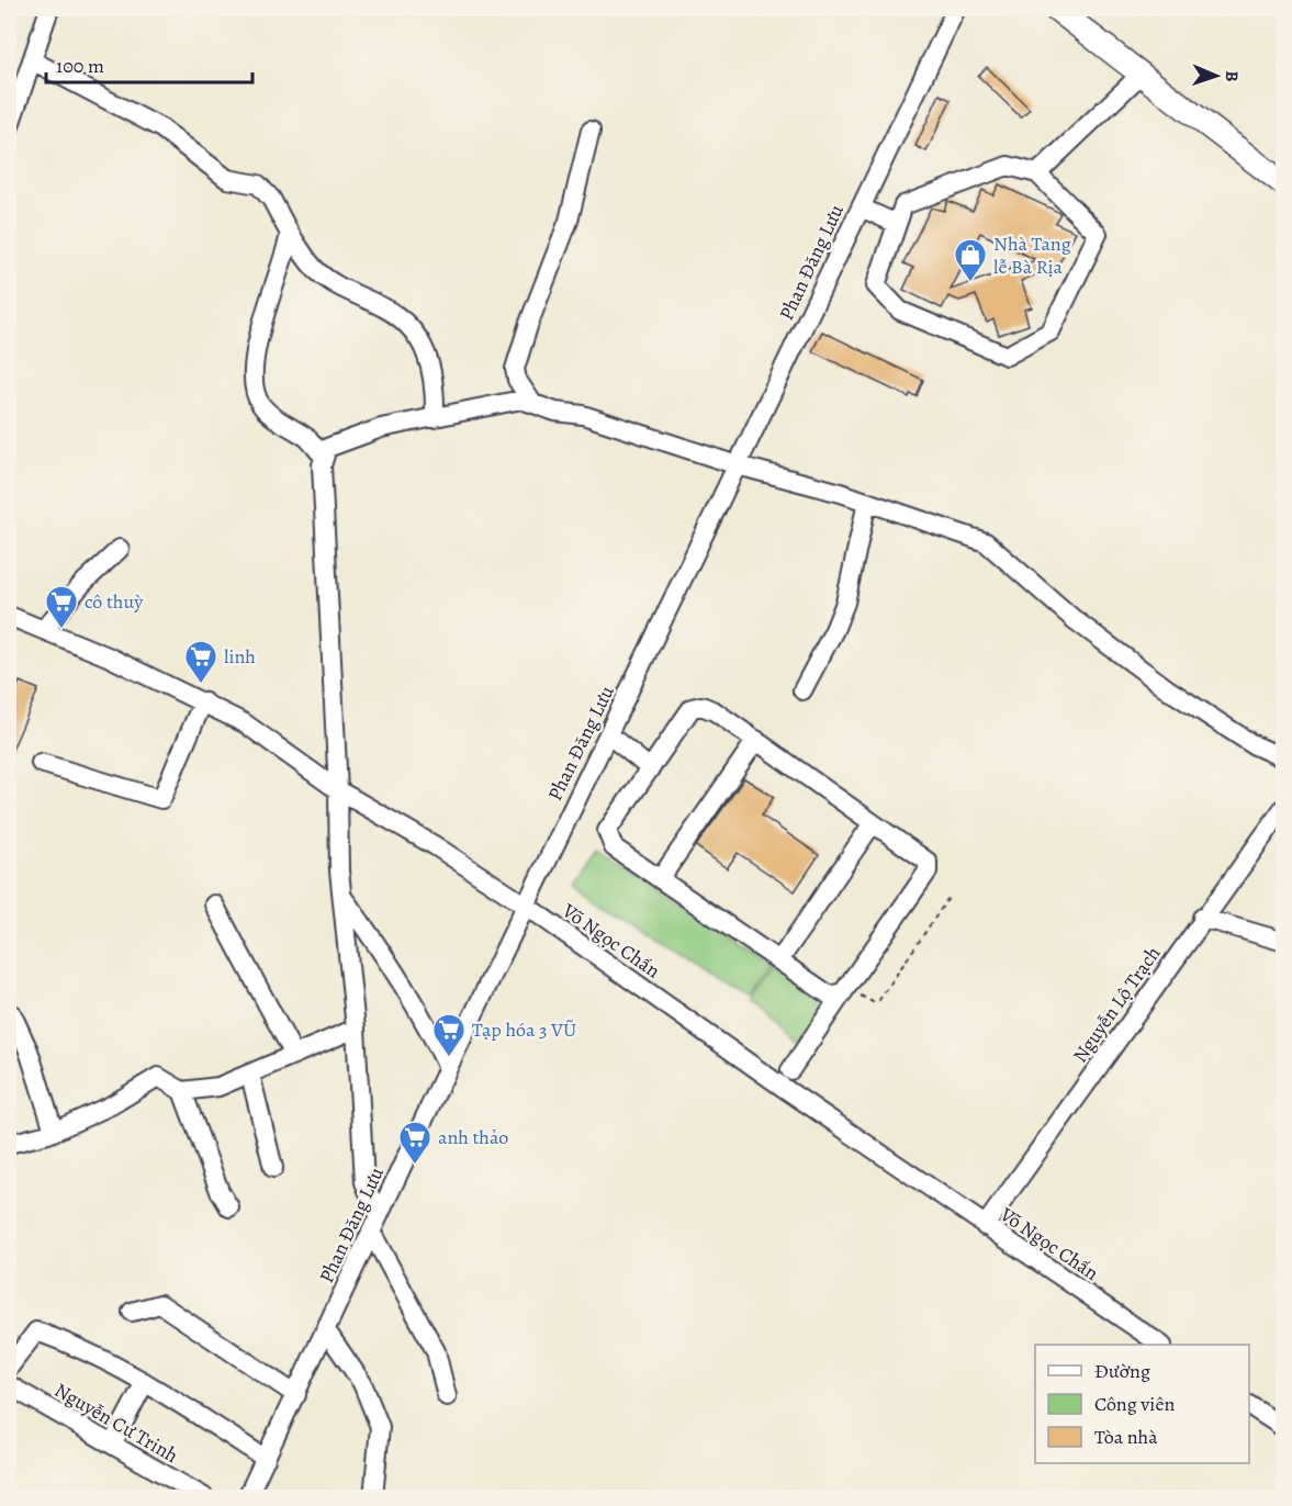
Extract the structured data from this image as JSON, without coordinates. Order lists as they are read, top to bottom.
{
  "streets": {
    "street": [
      "Phan Đăng Lưu",
      "Võ Ngọc Chấn",
      "Nguyễn Lộ Trạch",
      "Nguyễn Cư Trinh"
    ]
  },
  "crossings": [
    ["Phan Đăng Lưu", "Võ Ngọc Chấn"],
    ["Võ Ngọc Chấn", "Nguyễn Lộ Trạch"]
  ],
  "places": {
    "shop": ["Nhà Tang lễ Bà Rịa"],
    "supermarket": [
      "cô thuỳ",
      "linh",
      "Tạp hóa 3 VŨ",
      "anh thảo"
    ]
  },
  "legend": ["Đường", "Công viên", "Tòa nhà"],
  "scale_bar": "100 m",
  "north": "right"
}
